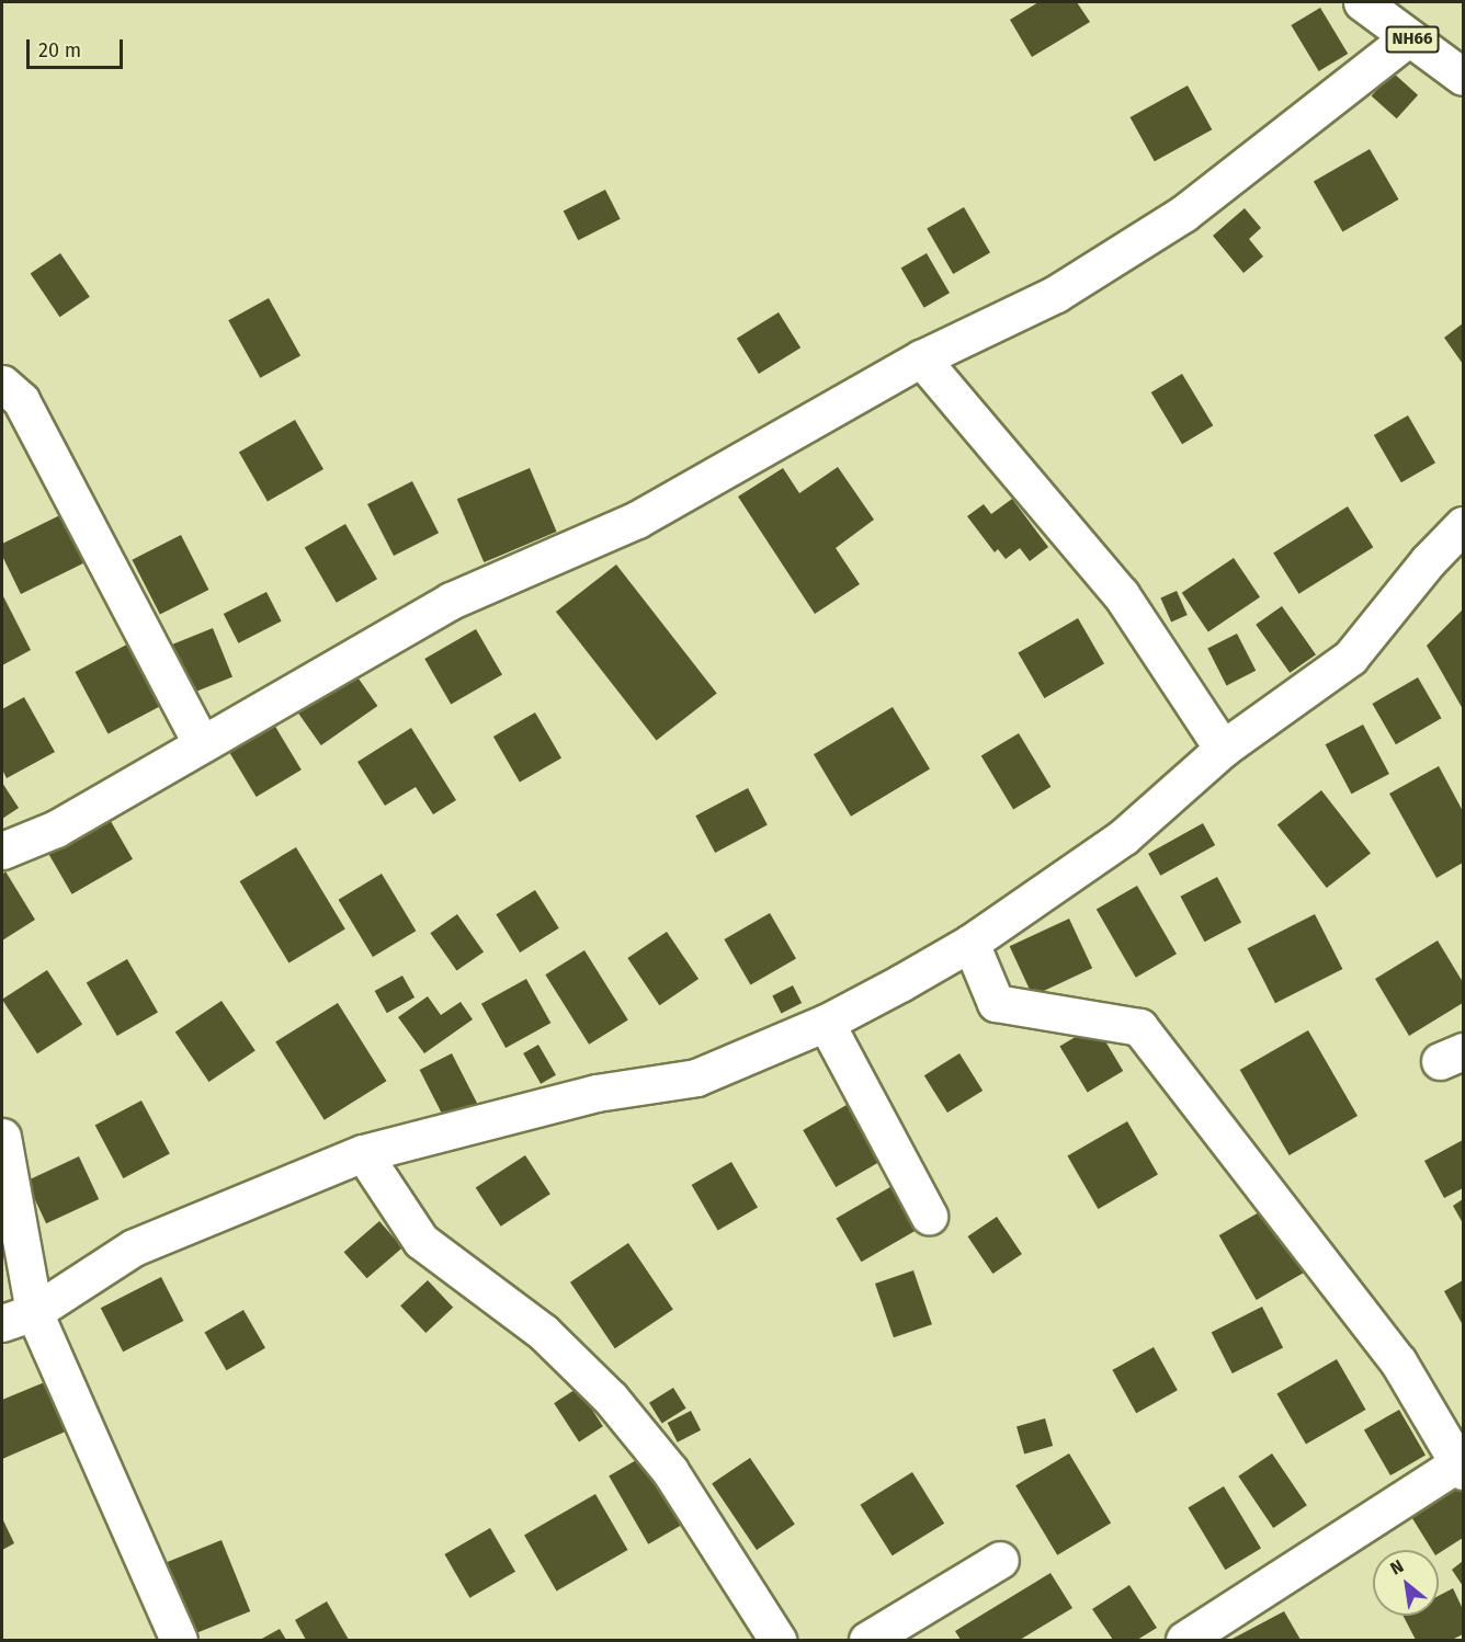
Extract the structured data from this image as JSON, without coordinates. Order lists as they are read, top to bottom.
{
  "streets": {
    "main road": ["NH66"]
  },
  "scale_bar": "20 m",
  "north": "top left"
}
